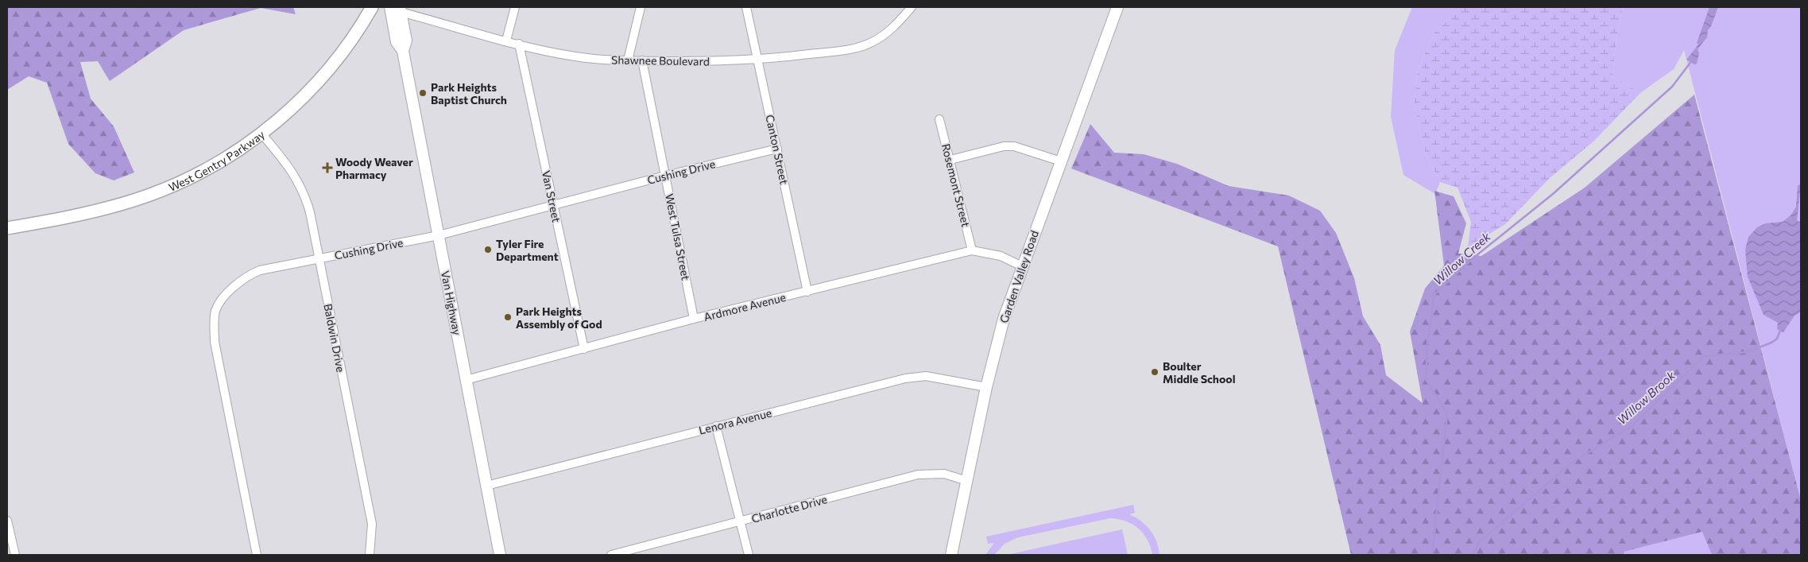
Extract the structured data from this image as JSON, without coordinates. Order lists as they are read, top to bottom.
{
  "streets": {
    "main road": ["West Gentry Parkway", "Garden Valley Road", "Van Highway"],
    "street": [
      "Shawnee Boulevard",
      "Canton Street",
      "Cushing Drive",
      "Rosemont Street",
      "Van Street",
      "West Tulsa Street",
      "Ardmore Avenue",
      "Baldwin Drive",
      "Lenora Avenue",
      "Charlotte Drive"
    ]
  },
  "crossings": [
    ["Shawnee Boulevard", "Canton Street"],
    ["Shawnee Boulevard", "Van Street"],
    ["Shawnee Boulevard", "West Tulsa Street"],
    ["Shawnee Boulevard", "Van Highway"],
    ["Canton Street", "Cushing Drive"],
    ["Canton Street", "Ardmore Avenue"],
    ["West Gentry Parkway", "Baldwin Drive"],
    ["Cushing Drive", "Van Street"],
    ["Cushing Drive", "West Tulsa Street"],
    ["Cushing Drive", "Van Highway"],
    ["Cushing Drive", "Baldwin Drive"],
    ["Rosemont Street", "Ardmore Avenue"],
    ["Van Street", "Ardmore Avenue"],
    ["West Tulsa Street", "Ardmore Avenue"],
    ["Garden Valley Road", "Ardmore Avenue"],
    ["Garden Valley Road", "Lenora Avenue"],
    ["Garden Valley Road", "Charlotte Drive"],
    ["Van Highway", "Ardmore Avenue"],
    ["Van Highway", "Lenora Avenue"]
  ],
  "water": ["Willow Creek", "Willow Brook"],
  "places": {
    "other": [
      "Park Heights Baptist Church",
      "Tyler Fire Department",
      "Park Heights Assembly of God",
      "Boulter Middle School"
    ],
    "health": ["Woody Weaver Pharmacy"]
  }
}
